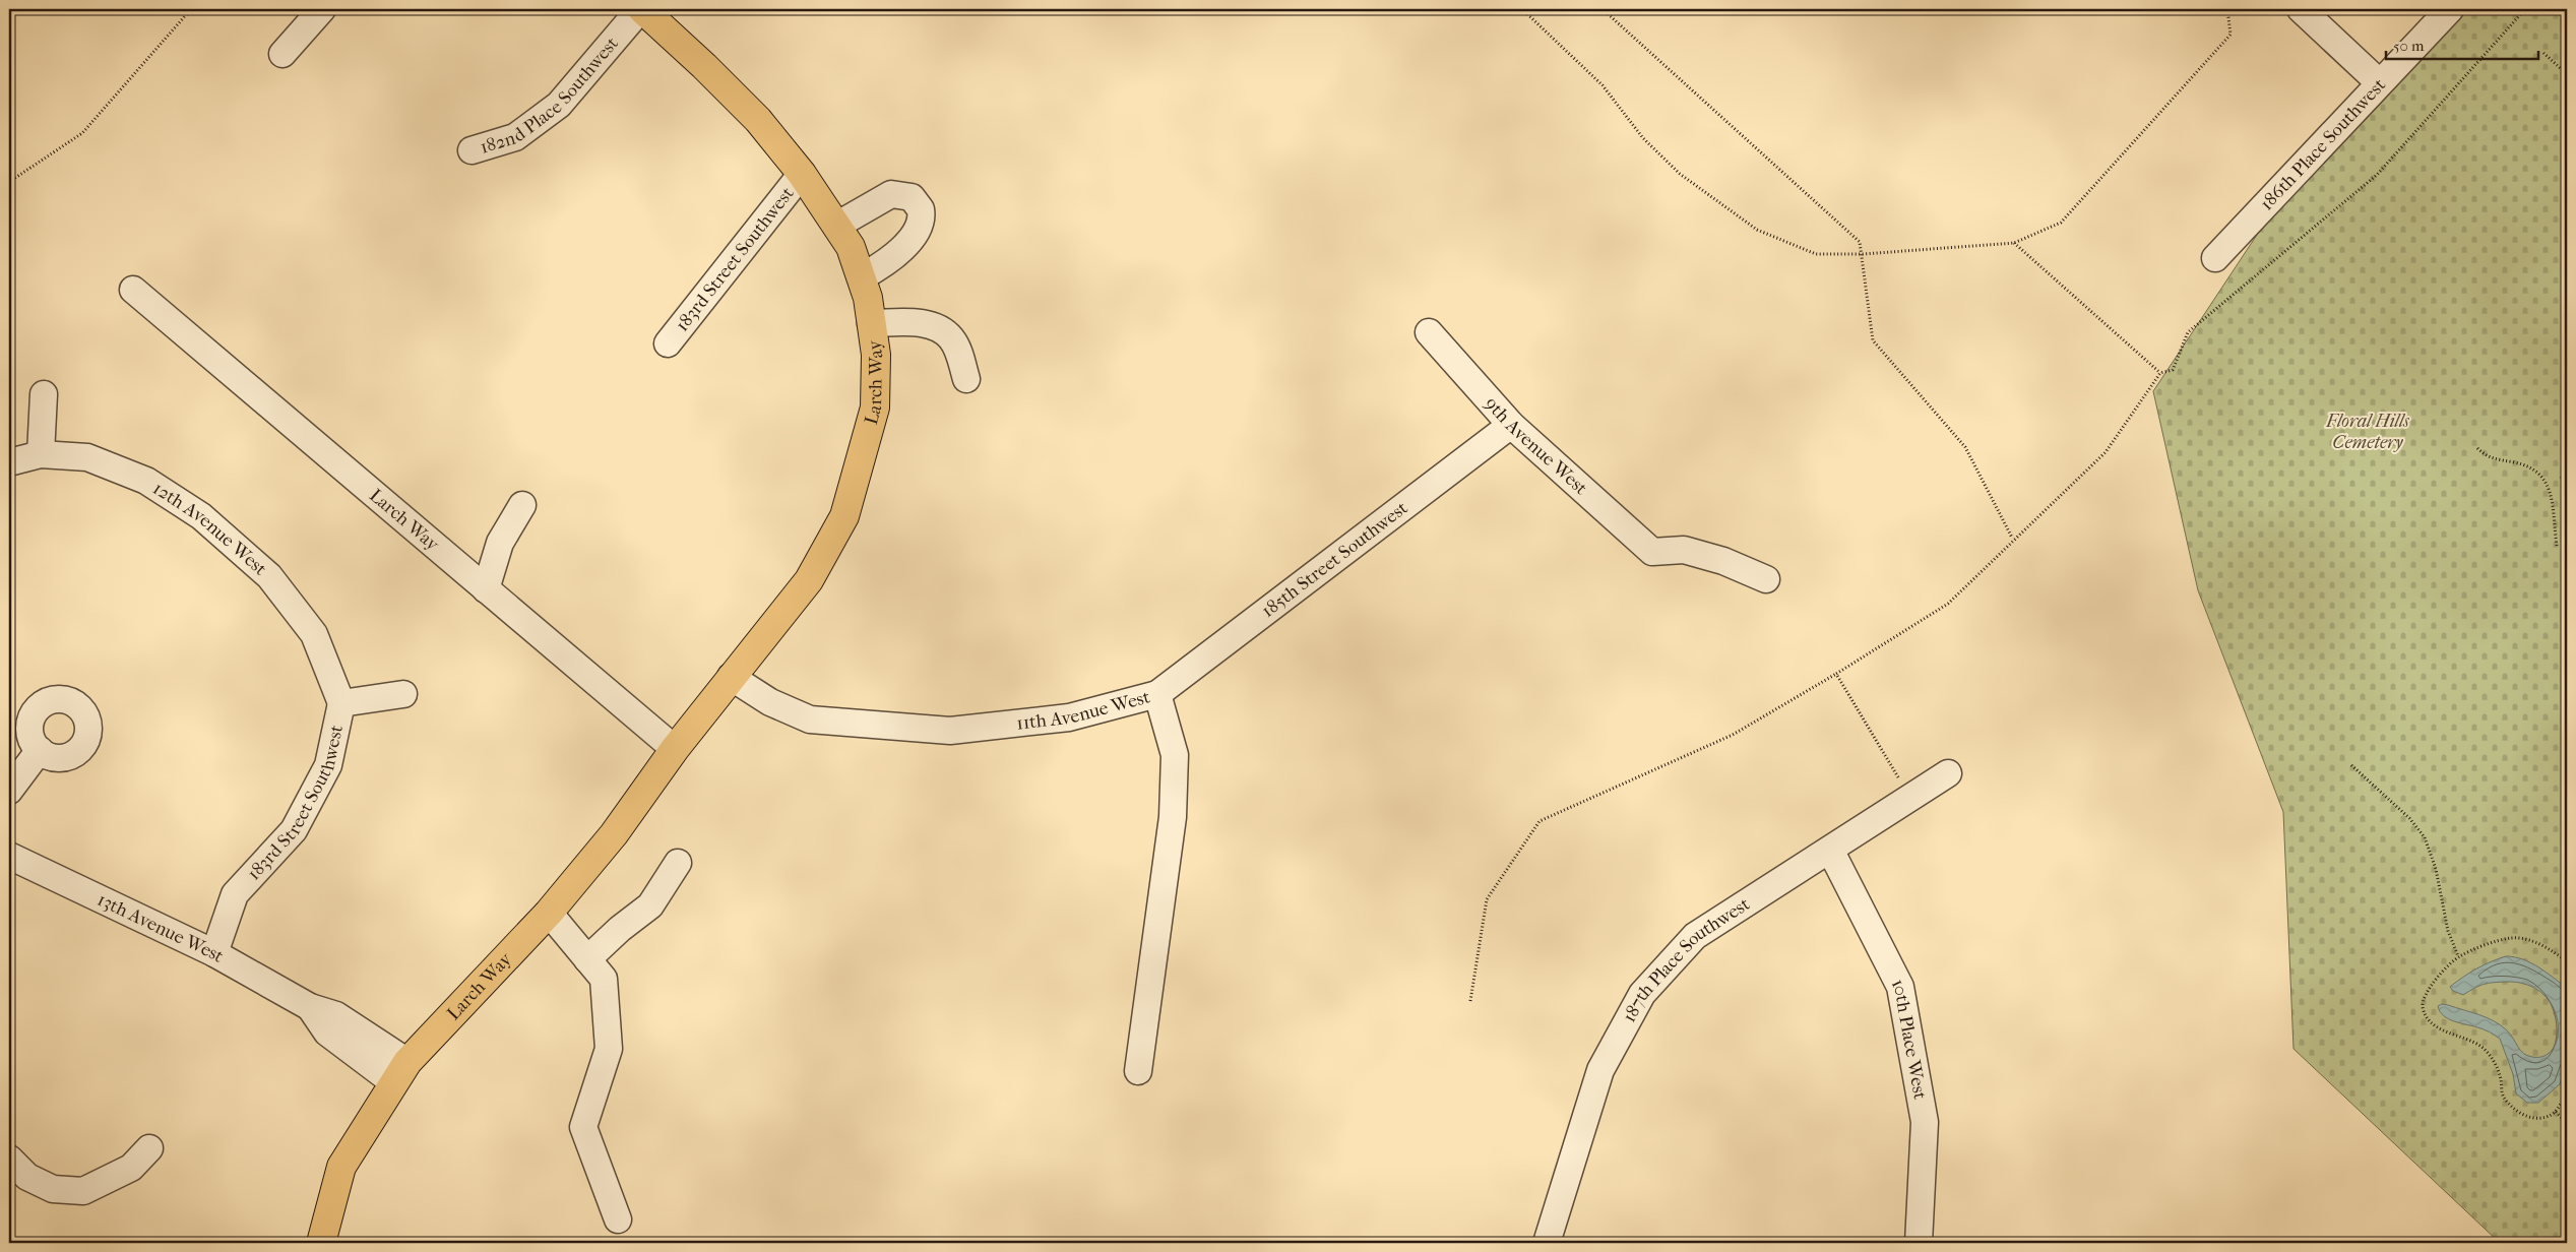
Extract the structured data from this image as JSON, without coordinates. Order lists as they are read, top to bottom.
{
  "streets": {
    "main road": ["Larch Way"],
    "street": [
      "182nd Place Southwest",
      "186th Place Southwest",
      "183rd Street Southwest",
      "9th Avenue West",
      "12th Avenue West",
      "185th Street Southwest",
      "11th Avenue West",
      "13th Avenue West",
      "187th Place Southwest",
      "10th Place West"
    ]
  },
  "crossings": [
    ["182nd Place Southwest", "Larch Way"],
    ["183rd Street Southwest", "Larch Way"],
    ["183rd Street Southwest", "12th Avenue West"],
    ["183rd Street Southwest", "13th Avenue West"],
    ["Larch Way", "11th Avenue West"],
    ["Larch Way", "13th Avenue West"],
    ["9th Avenue West", "185th Street Southwest"],
    ["185th Street Southwest", "11th Avenue West"],
    ["187th Place Southwest", "10th Place West"]
  ],
  "parks": ["Floral Hills Cemetery"],
  "scale_bar": "50 m"
}
